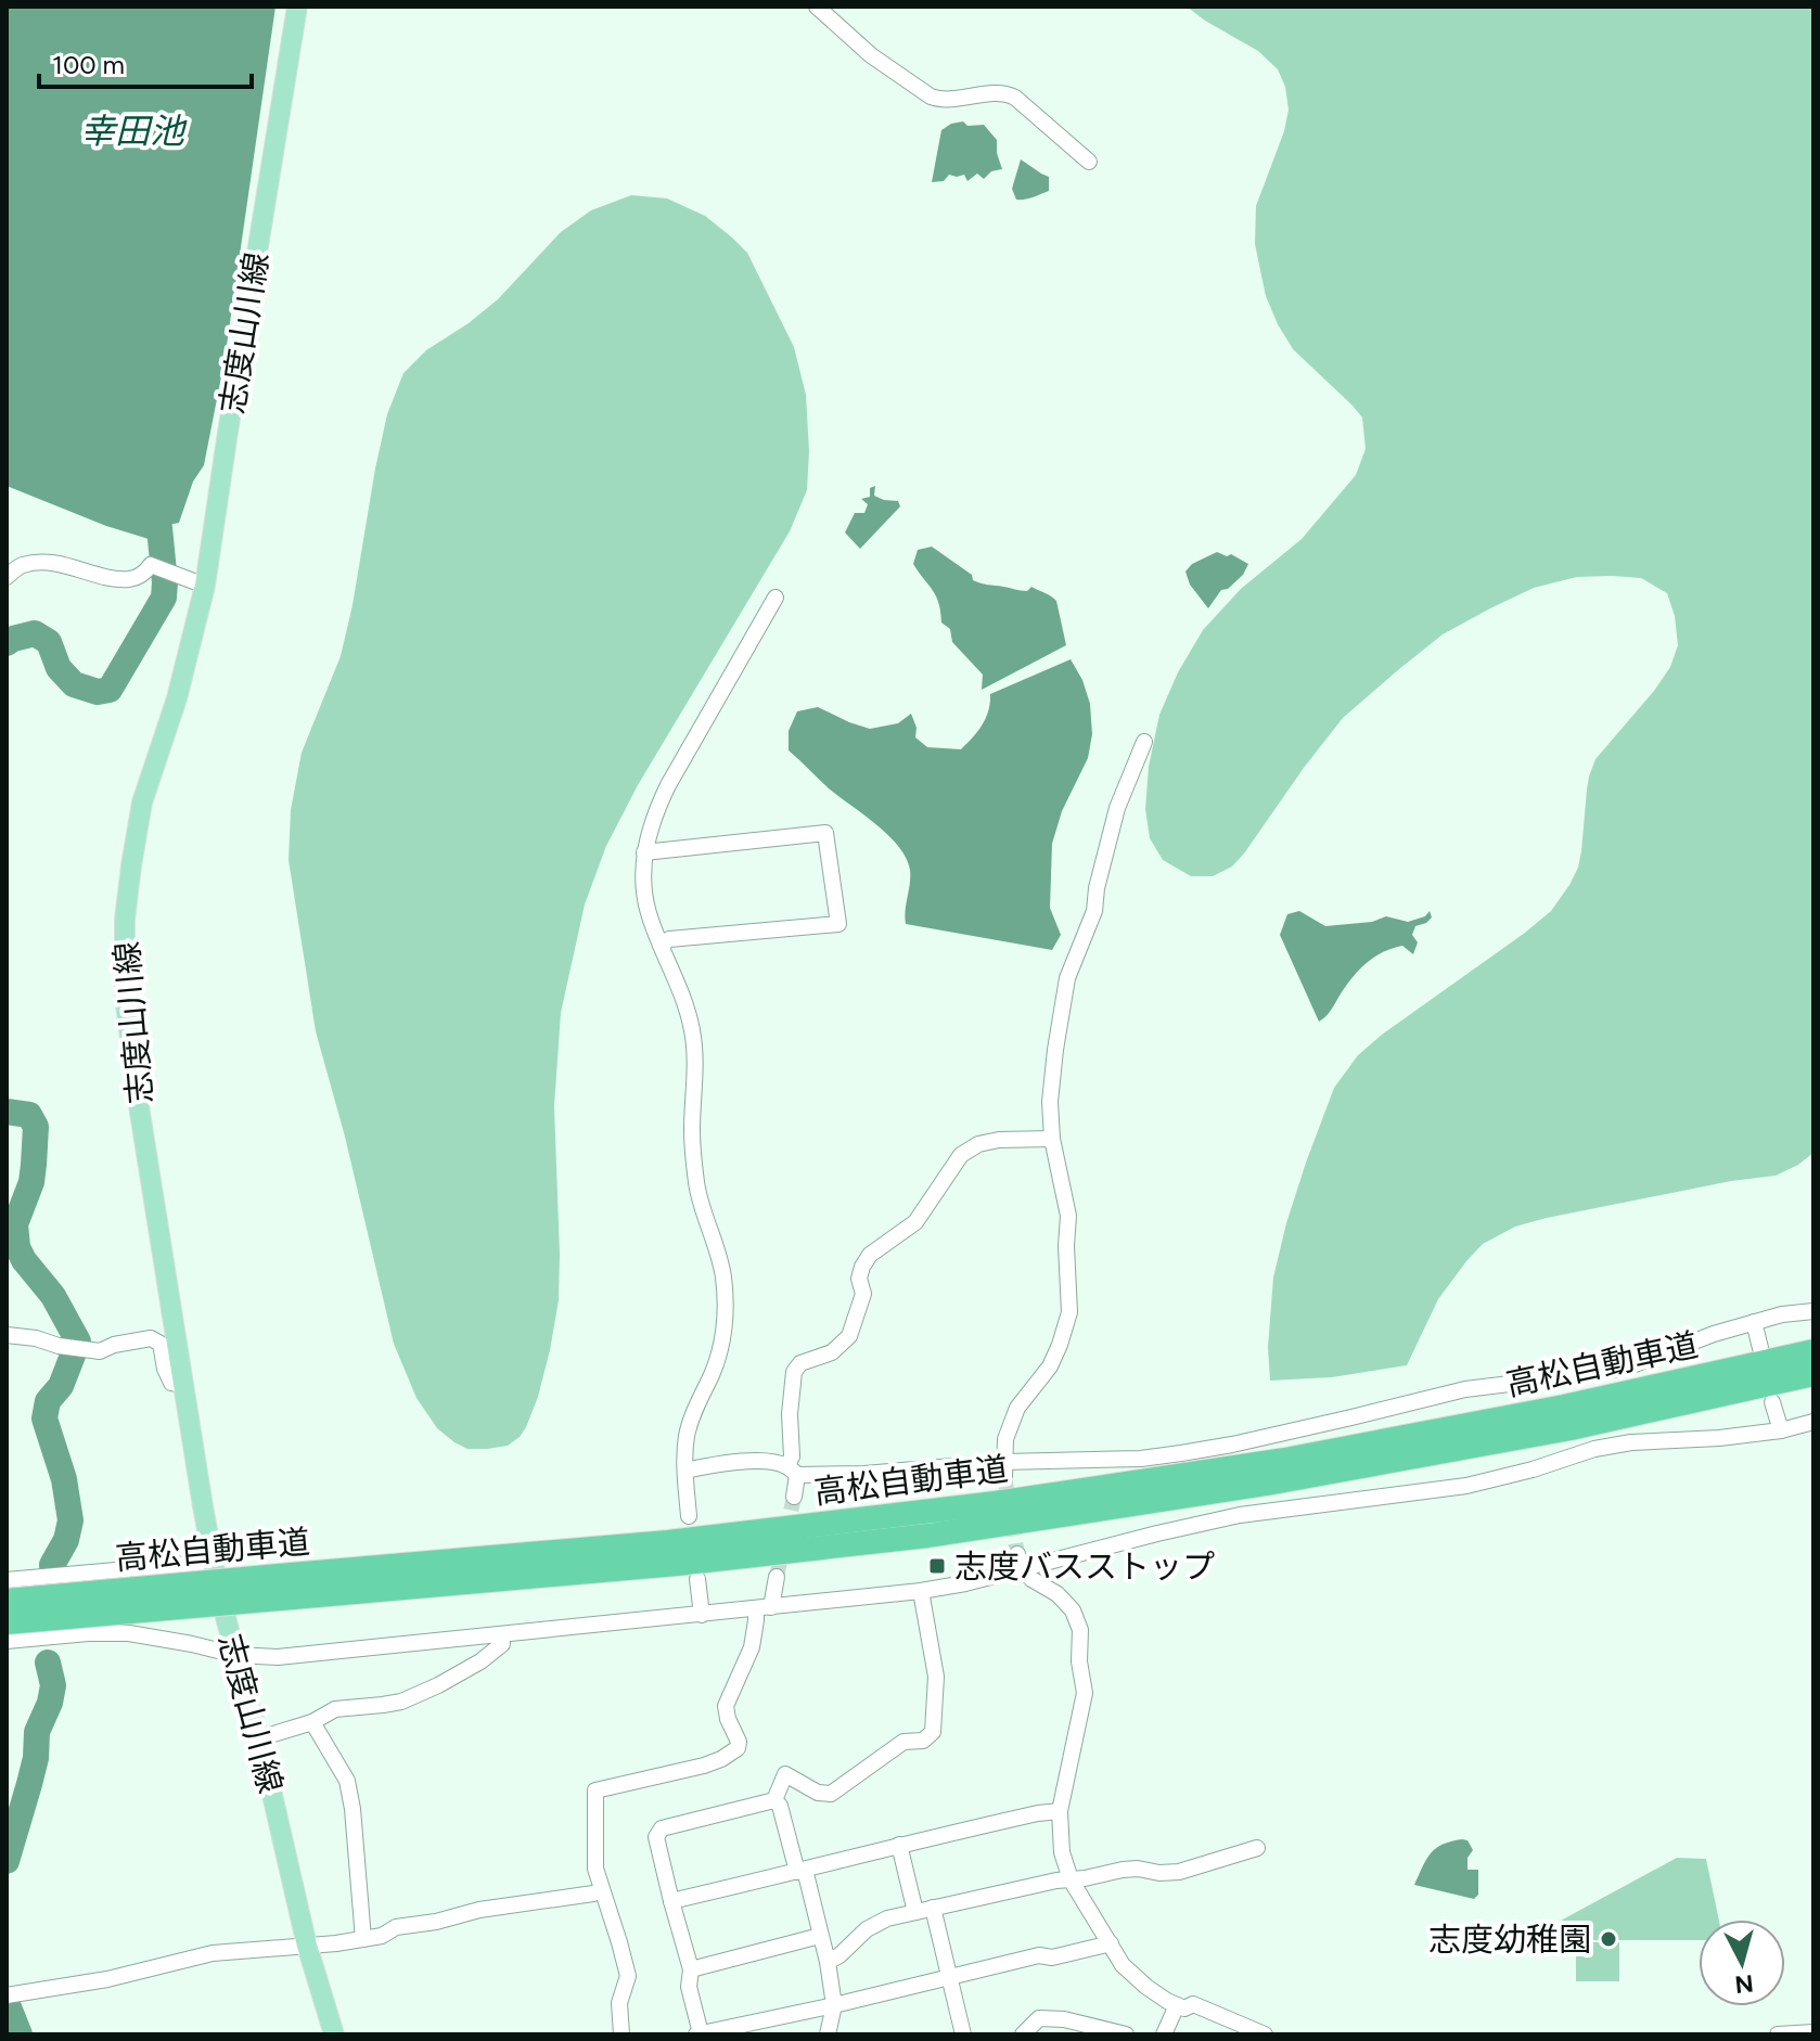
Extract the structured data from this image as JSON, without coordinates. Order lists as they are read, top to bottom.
{
  "streets": {
    "highway": ["高松自動車道"],
    "main road": ["志度山川線"]
  },
  "water": ["幸田池"],
  "places": {
    "transit": ["志度バスストップ"],
    "other": ["志度幼稚園"]
  },
  "scale_bar": "100 m",
  "north": "bottom"
}
